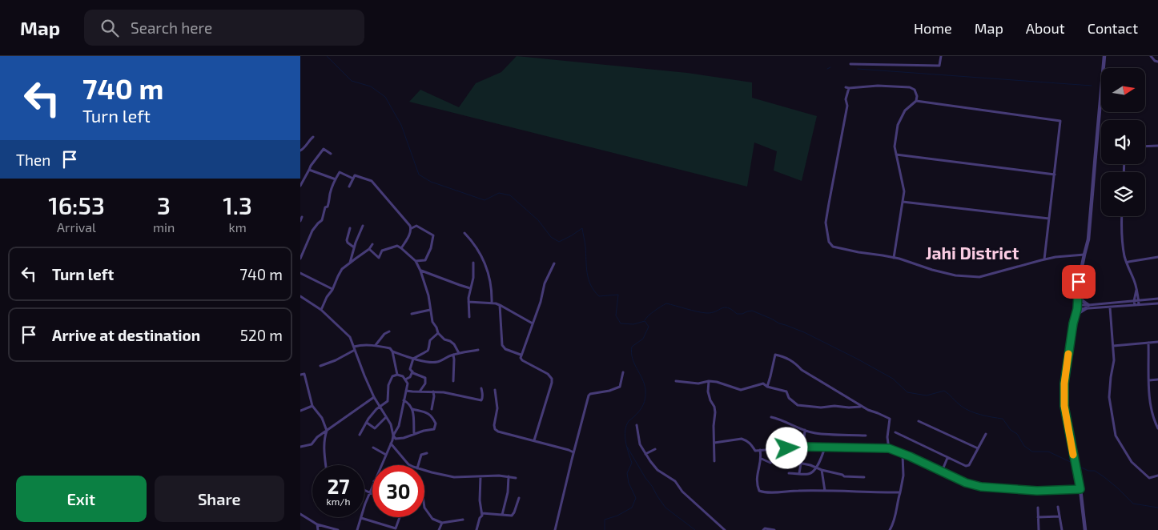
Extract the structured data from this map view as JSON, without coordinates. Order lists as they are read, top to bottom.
{
  "districts": ["Jahi District"],
  "north": "right",
  "page": {
    "header": "Map",
    "search": "Search here",
    "nav": [
      "Home",
      "Map",
      "About",
      "Contact"
    ],
    "turn": ["740 m", "Turn left"],
    "then": "Then",
    "eta": [
      "16:53",
      "Arrival",
      "3",
      "min",
      "1.3",
      "km"
    ],
    "list": [
      {
        "name": "Turn left",
        "value": "740 m"
      },
      {
        "name": "Arrive at destination",
        "value": "520 m"
      }
    ],
    "speed": "27 km/h",
    "limit": "30",
    "buttons": ["Exit", "Share"]
  }
}
